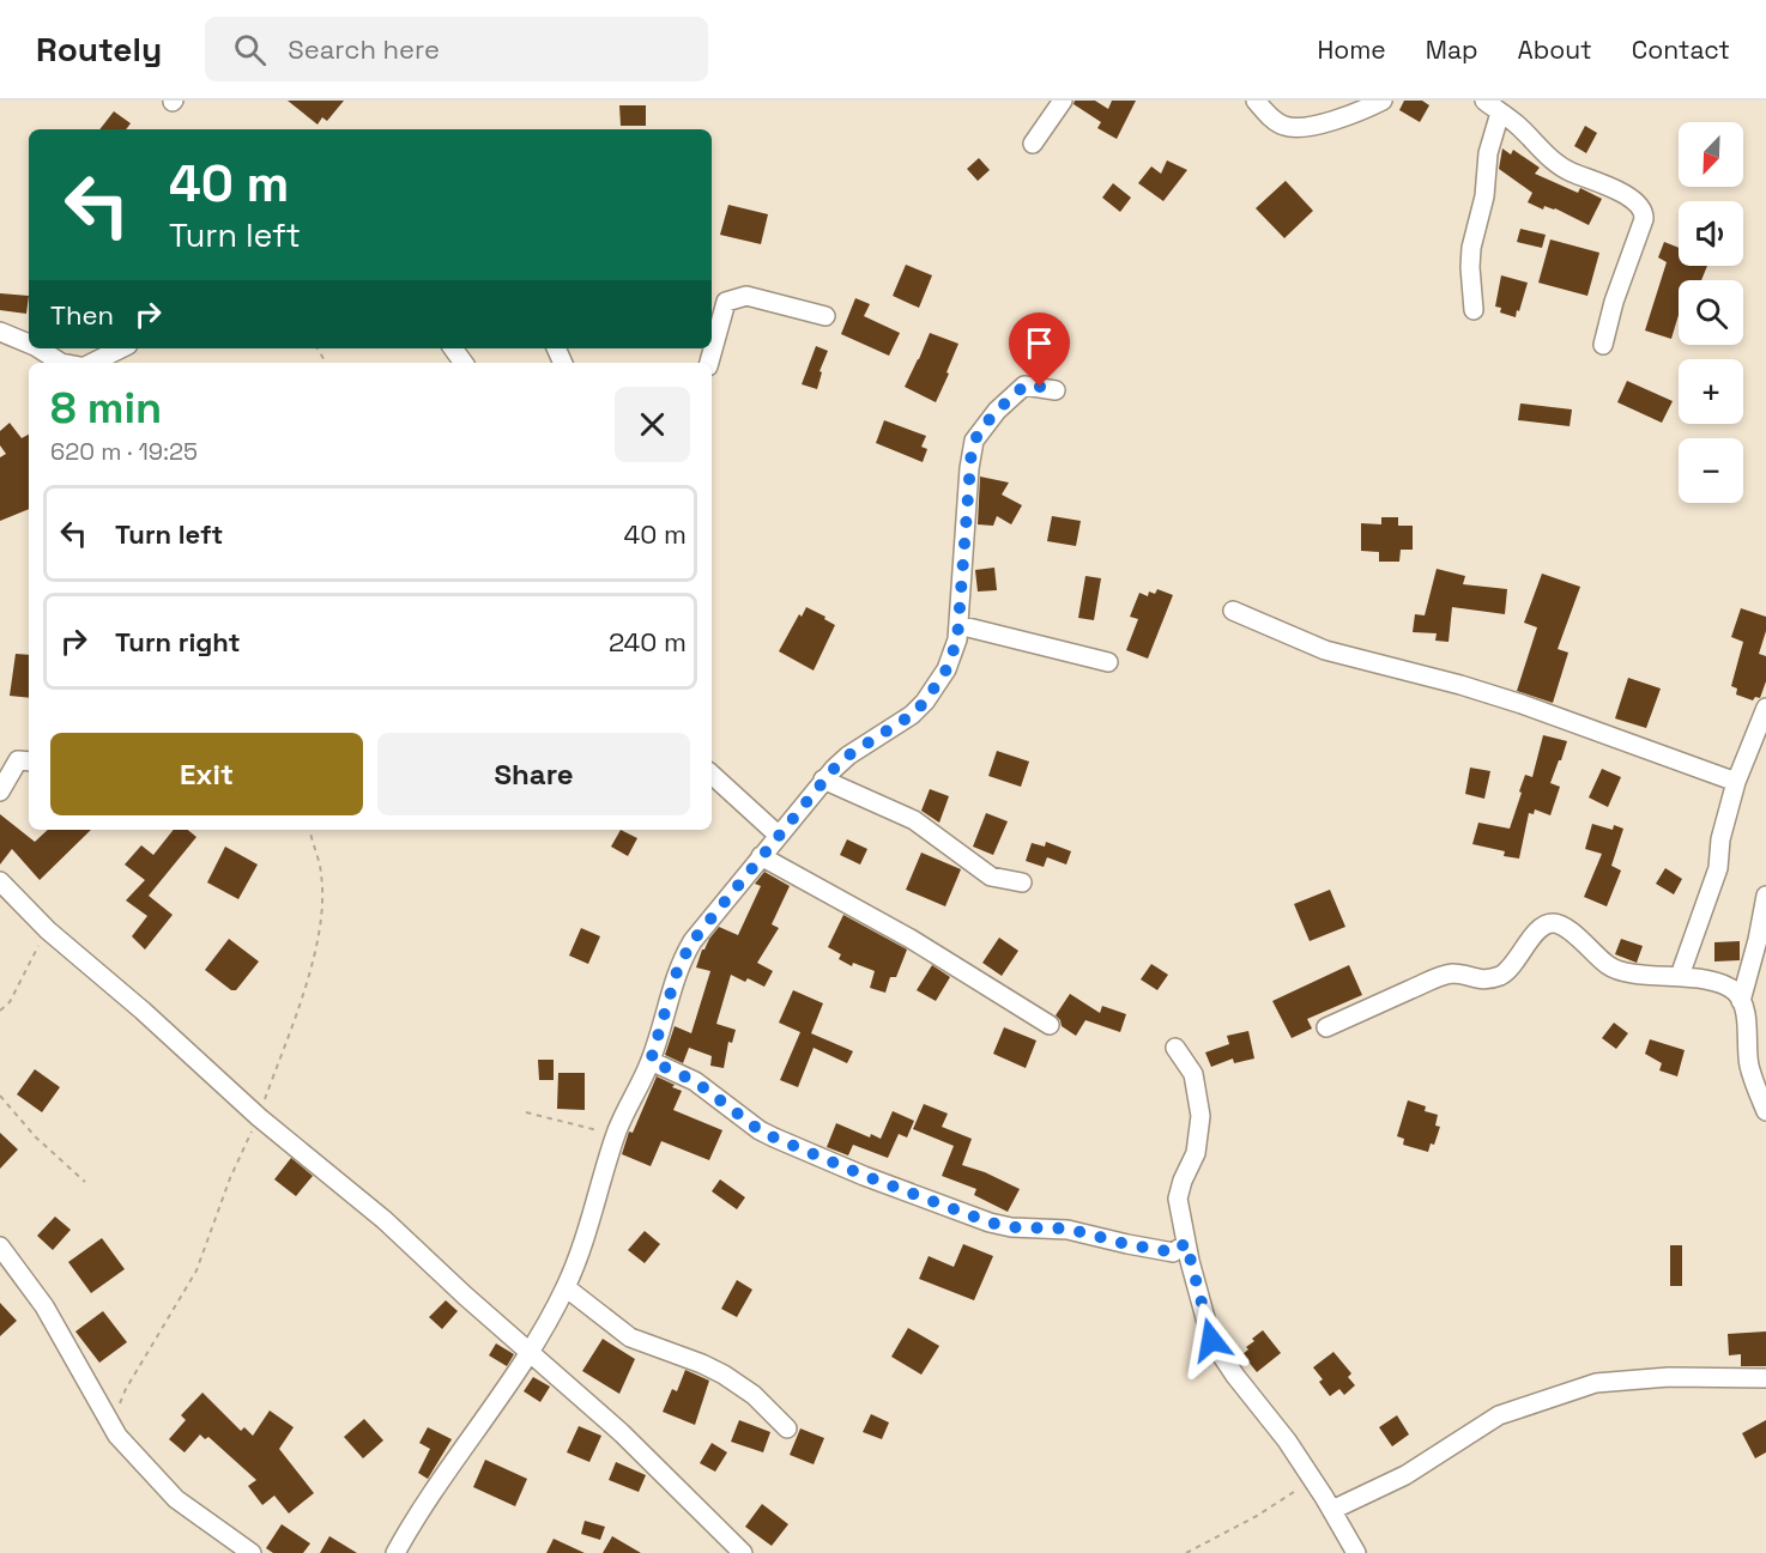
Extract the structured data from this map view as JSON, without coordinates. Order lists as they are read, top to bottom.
{
  "north": "bottom left",
  "page": {
    "header": "Routely",
    "search": "Search here",
    "nav": [
      "Home",
      "Map",
      "About",
      "Contact"
    ],
    "map_buttons": ["+", "−"],
    "turn": ["40 m", "Turn left"],
    "then": "Then",
    "heading": ["8 min", "620 m · 19:25"],
    "list": [
      {
        "name": "Turn left",
        "value": "40 m"
      },
      {
        "name": "Turn right",
        "value": "240 m"
      }
    ],
    "buttons": ["Exit", "Share"]
  }
}
